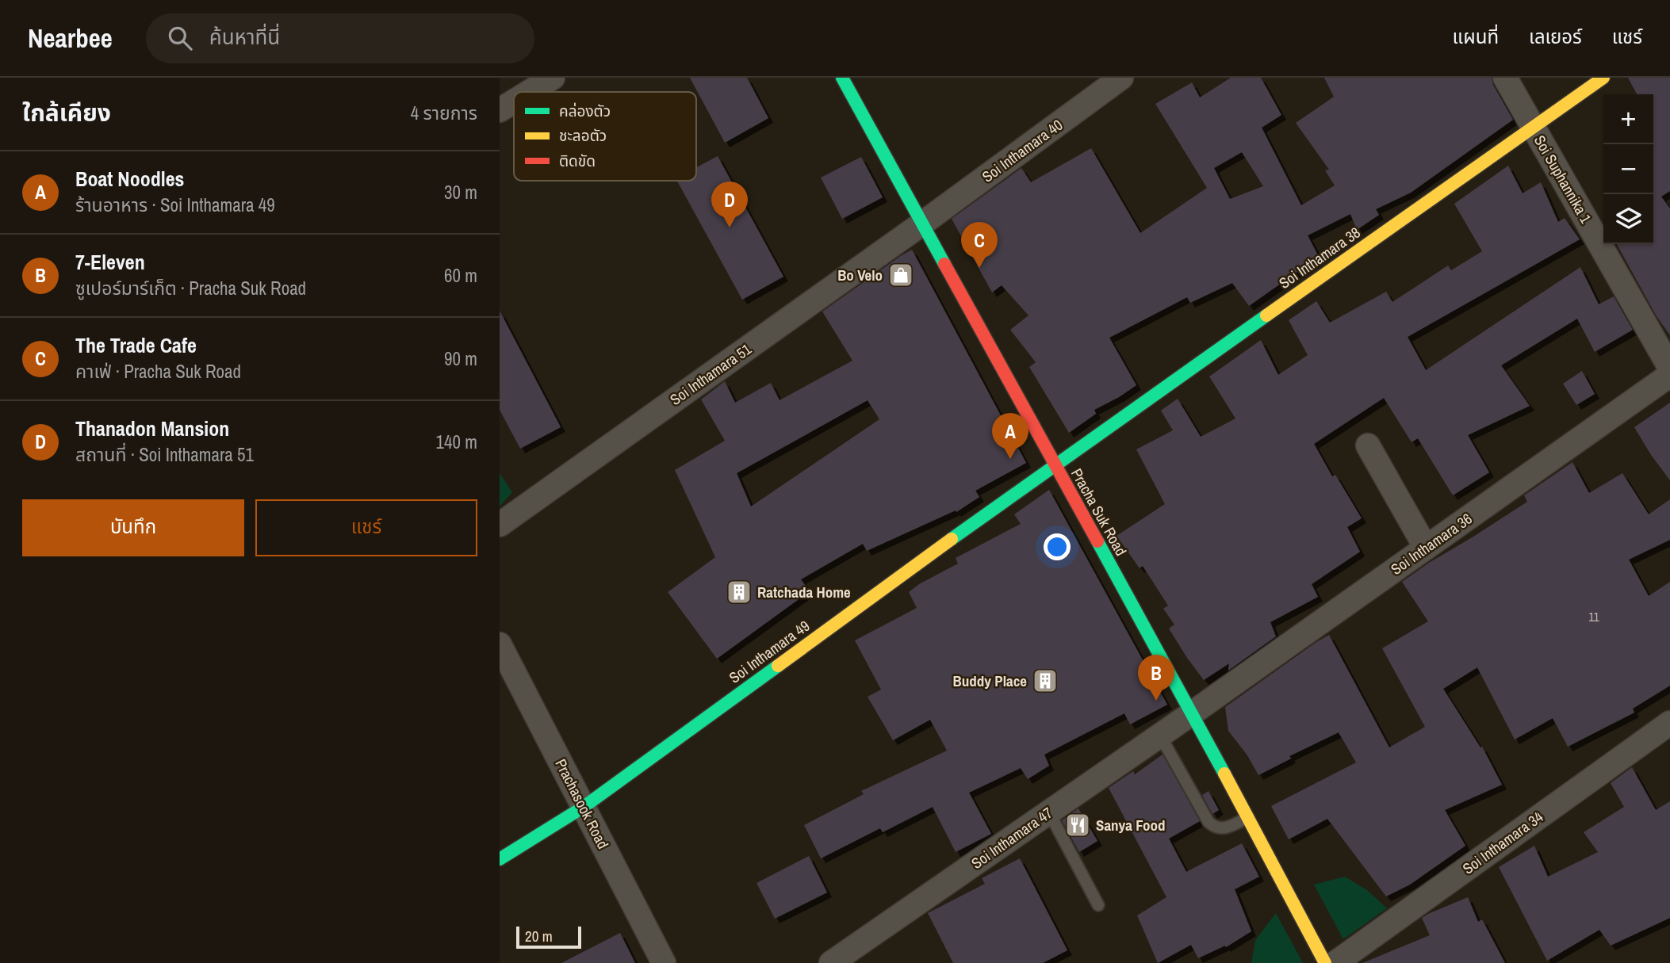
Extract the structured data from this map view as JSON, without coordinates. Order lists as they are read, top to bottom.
{
  "streets": {
    "street": [
      "Soi Inthamara 40",
      "Soi Suphannika 1",
      "Soi Inthamara 38",
      "Soi Inthamara 51",
      "Pracha Suk Road",
      "Soi Inthamara 36",
      "Soi Inthamara 49",
      "Prachasook Road",
      "Soi Inthamara 47",
      "Soi Inthamara 34"
    ]
  },
  "crossings": [
    ["Soi Inthamara 40", "Soi Inthamara 51"],
    ["Soi Inthamara 40", "Pracha Suk Road"],
    ["Soi Suphannika 1", "Soi Inthamara 38"],
    ["Soi Inthamara 38", "Pracha Suk Road"],
    ["Soi Inthamara 38", "Soi Inthamara 49"],
    ["Soi Inthamara 51", "Pracha Suk Road"],
    ["Pracha Suk Road", "Soi Inthamara 36"],
    ["Pracha Suk Road", "Soi Inthamara 49"],
    ["Pracha Suk Road", "Soi Inthamara 47"],
    ["Soi Inthamara 36", "Soi Inthamara 47"],
    ["Soi Inthamara 49", "Prachasook Road"]
  ],
  "places": {
    "shop": ["Bo Velo"],
    "building": ["Ratchada Home", "Buddy Place"],
    "restaurant": ["Sanya Food"]
  },
  "house_numbers": ["11"],
  "legend": ["คล่องตัว", "ชะลอตัว", "ติดขัด"],
  "scale_bar": "20 m",
  "page": {
    "header": "Nearbee",
    "search": "ค้นหาที่นี่",
    "nav": ["แผนที่", "เลเยอร์", "แชร์"],
    "heading": ["ใกล้เคียง", "4 รายการ"],
    "map_buttons": ["+", "−"],
    "list": [
      {
        "mark": "A",
        "name": "Boat Noodles",
        "note": "ร้านอาหาร · Soi Inthamara 49",
        "value": "30 m"
      },
      {
        "mark": "B",
        "name": "7-Eleven",
        "note": "ซูเปอร์มาร์เก็ต · Pracha Suk Road",
        "value": "60 m"
      },
      {
        "mark": "C",
        "name": "The Trade Cafe",
        "note": "คาเฟ่ · Pracha Suk Road",
        "value": "90 m"
      },
      {
        "mark": "D",
        "name": "Thanadon Mansion",
        "note": "สถานที่ · Soi Inthamara 51",
        "value": "140 m"
      }
    ],
    "pins": [
      "D",
      "C",
      "A",
      "B"
    ],
    "buttons": ["บันทึก", "แชร์"],
    "scale": "20 m"
  }
}
